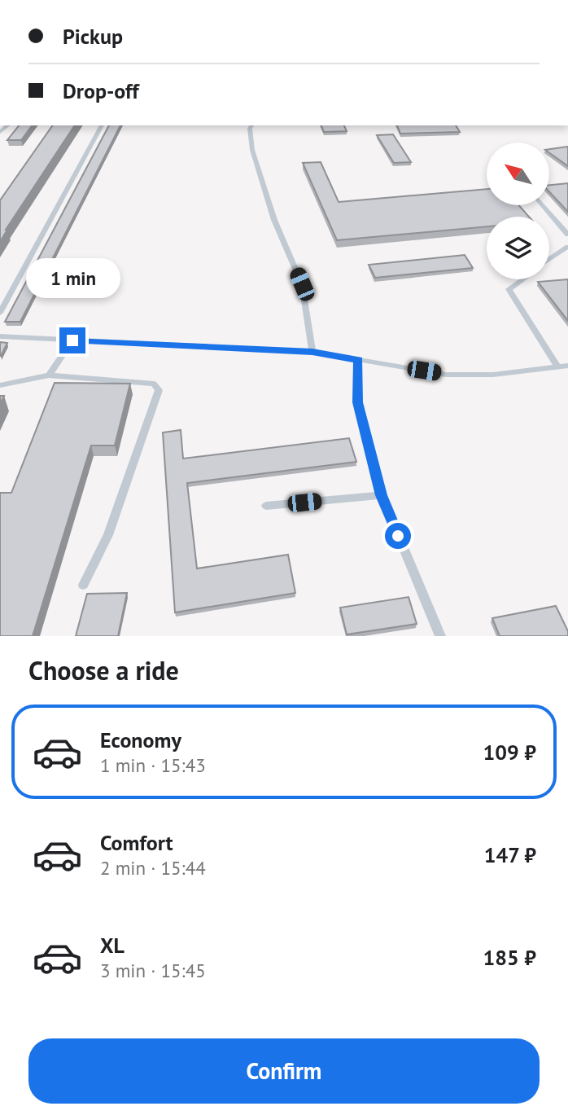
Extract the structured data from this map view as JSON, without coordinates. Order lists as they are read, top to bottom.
{
  "north": "top left",
  "page": {
    "banner": ["Pickup", "Drop-off"],
    "bubble": "1 min",
    "heading": "Choose a ride",
    "list": [
      {
        "name": "Economy",
        "note": "1 min · 15:43",
        "value": "109 ₽"
      },
      {
        "name": "Comfort",
        "note": "2 min · 15:44",
        "value": "147 ₽"
      },
      {
        "name": "XL",
        "note": "3 min · 15:45",
        "value": "185 ₽"
      }
    ],
    "buttons": "Confirm"
  }
}
